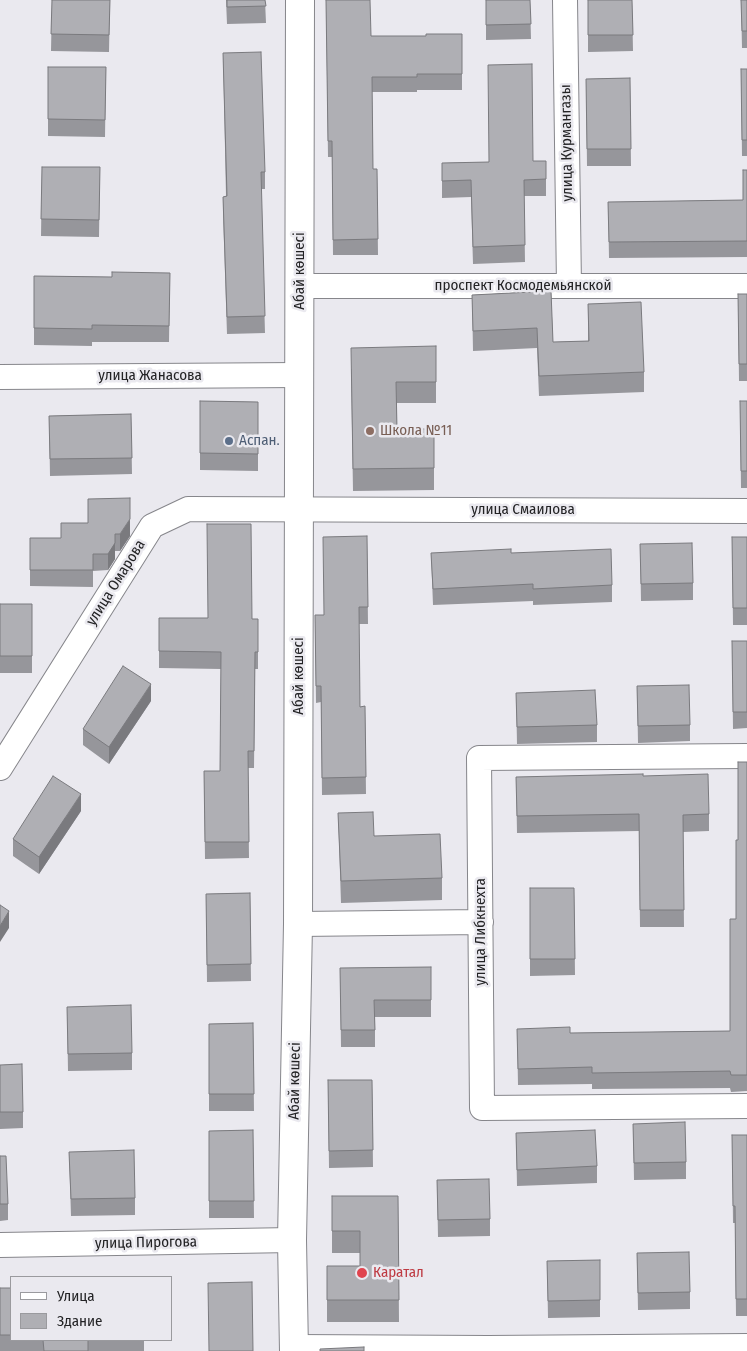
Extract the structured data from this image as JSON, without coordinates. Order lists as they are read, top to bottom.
{
  "streets": {
    "main road": ["Абай көшесі"],
    "street": [
      "улица Курмангазы",
      "проспект Космодемьянской",
      "улица Жанасова",
      "улица Смаилова",
      "улица Омарова",
      "улица Либкнехта",
      "улица Пирогова"
    ]
  },
  "crossings": [
    ["улица Курмангазы", "проспект Космодемьянской"],
    ["Абай көшесі", "проспект Космодемьянской"],
    ["Абай көшесі", "улица Жанасова"],
    ["Абай көшесі", "улица Смаилова"],
    ["Абай көшесі", "улица Омарова"],
    ["Абай көшесі", "улица Пирогова"],
    ["улица Смаилова", "улица Омарова"]
  ],
  "places": ["Школа №11", "Аспан.", "Каратал"],
  "legend": ["Улица", "Здание"]
}
